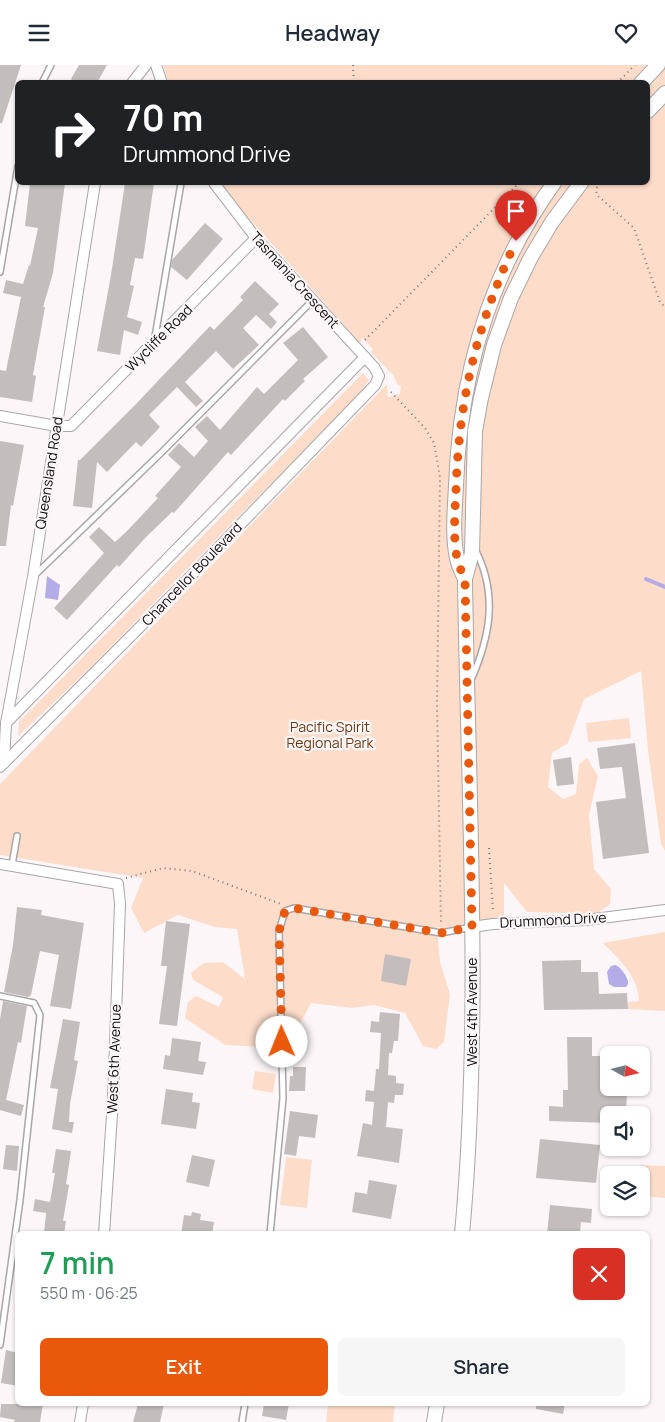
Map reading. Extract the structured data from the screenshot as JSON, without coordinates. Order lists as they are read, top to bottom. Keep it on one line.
{"streets":{"main road":["West 4th Avenue"],"street":["Tasmania Crescent","Wycliffe Road","Queensland Road","Chancellor Boulevard","Drummond Drive","West 6th Avenue"]},"crossings":[["Tasmania Crescent","Wycliffe Road"],["Tasmania Crescent","Chancellor Boulevard"],["Wycliffe Road","Queensland Road"],["Queensland Road","Chancellor Boulevard"],["Drummond Drive","West 4th Avenue"]],"parks":["Pacific Spirit Regional Park"],"north":"right","page":{"header":"Headway","turn":["70 m","Drummond Drive"],"heading":["7 min","550 m · 06:25"],"buttons":["Exit","Share"]}}
